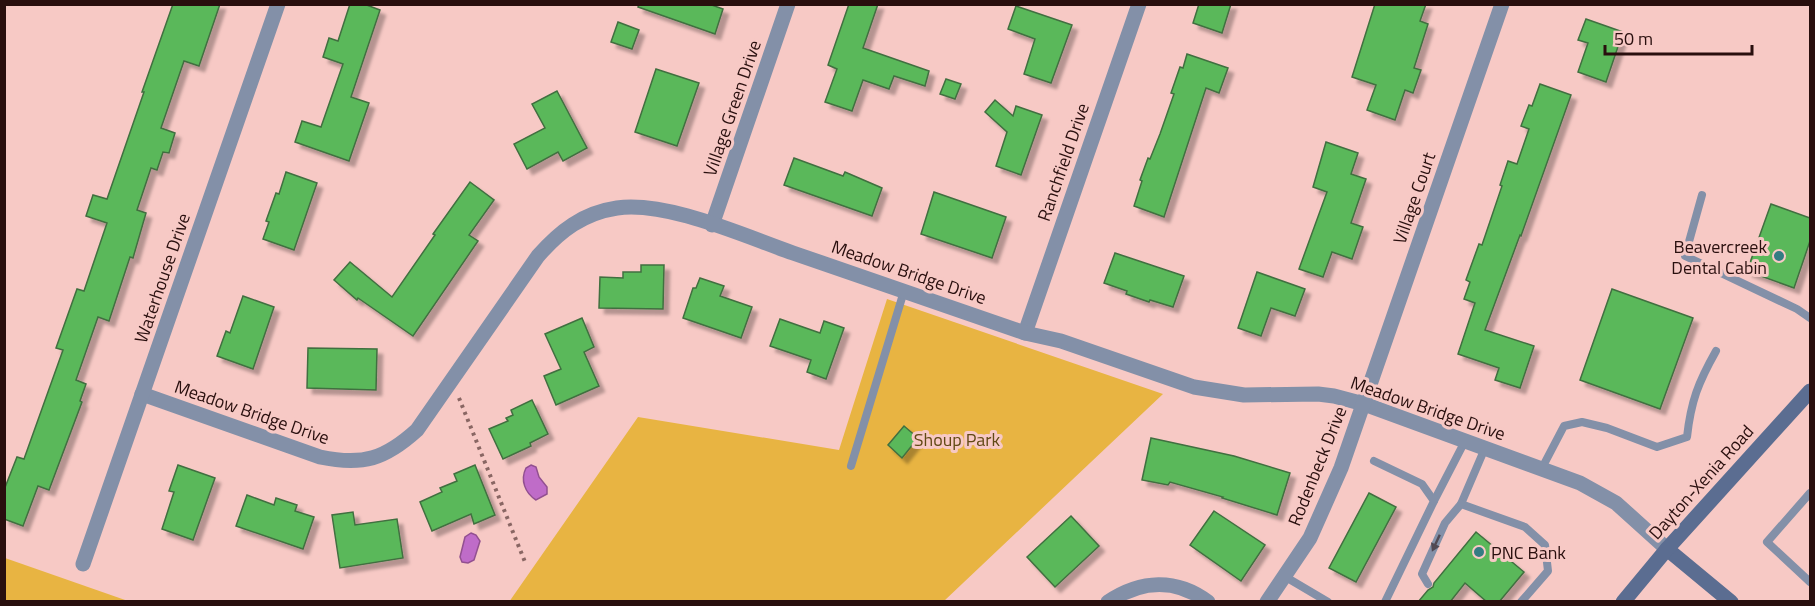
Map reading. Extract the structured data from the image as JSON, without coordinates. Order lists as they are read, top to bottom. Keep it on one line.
{"streets":{"main road":["Meadow Bridge Drive","Dayton-Xenia Road"],"street":["Village Green Drive","Ranchfield Drive","Village Court","Waterhouse Drive","Rodenbeck Drive"]},"crossings":[["Village Green Drive","Meadow Bridge Drive"],["Ranchfield Drive","Meadow Bridge Drive"],["Village Court","Meadow Bridge Drive"],["Village Court","Rodenbeck Drive"],["Meadow Bridge Drive","Waterhouse Drive"],["Meadow Bridge Drive","Rodenbeck Drive"],["Meadow Bridge Drive","Dayton-Xenia Road"]],"parks":["Shoup Park"],"places":["Beavercreek Dental Cabin","PNC Bank"],"scale_bar":"50 m"}
